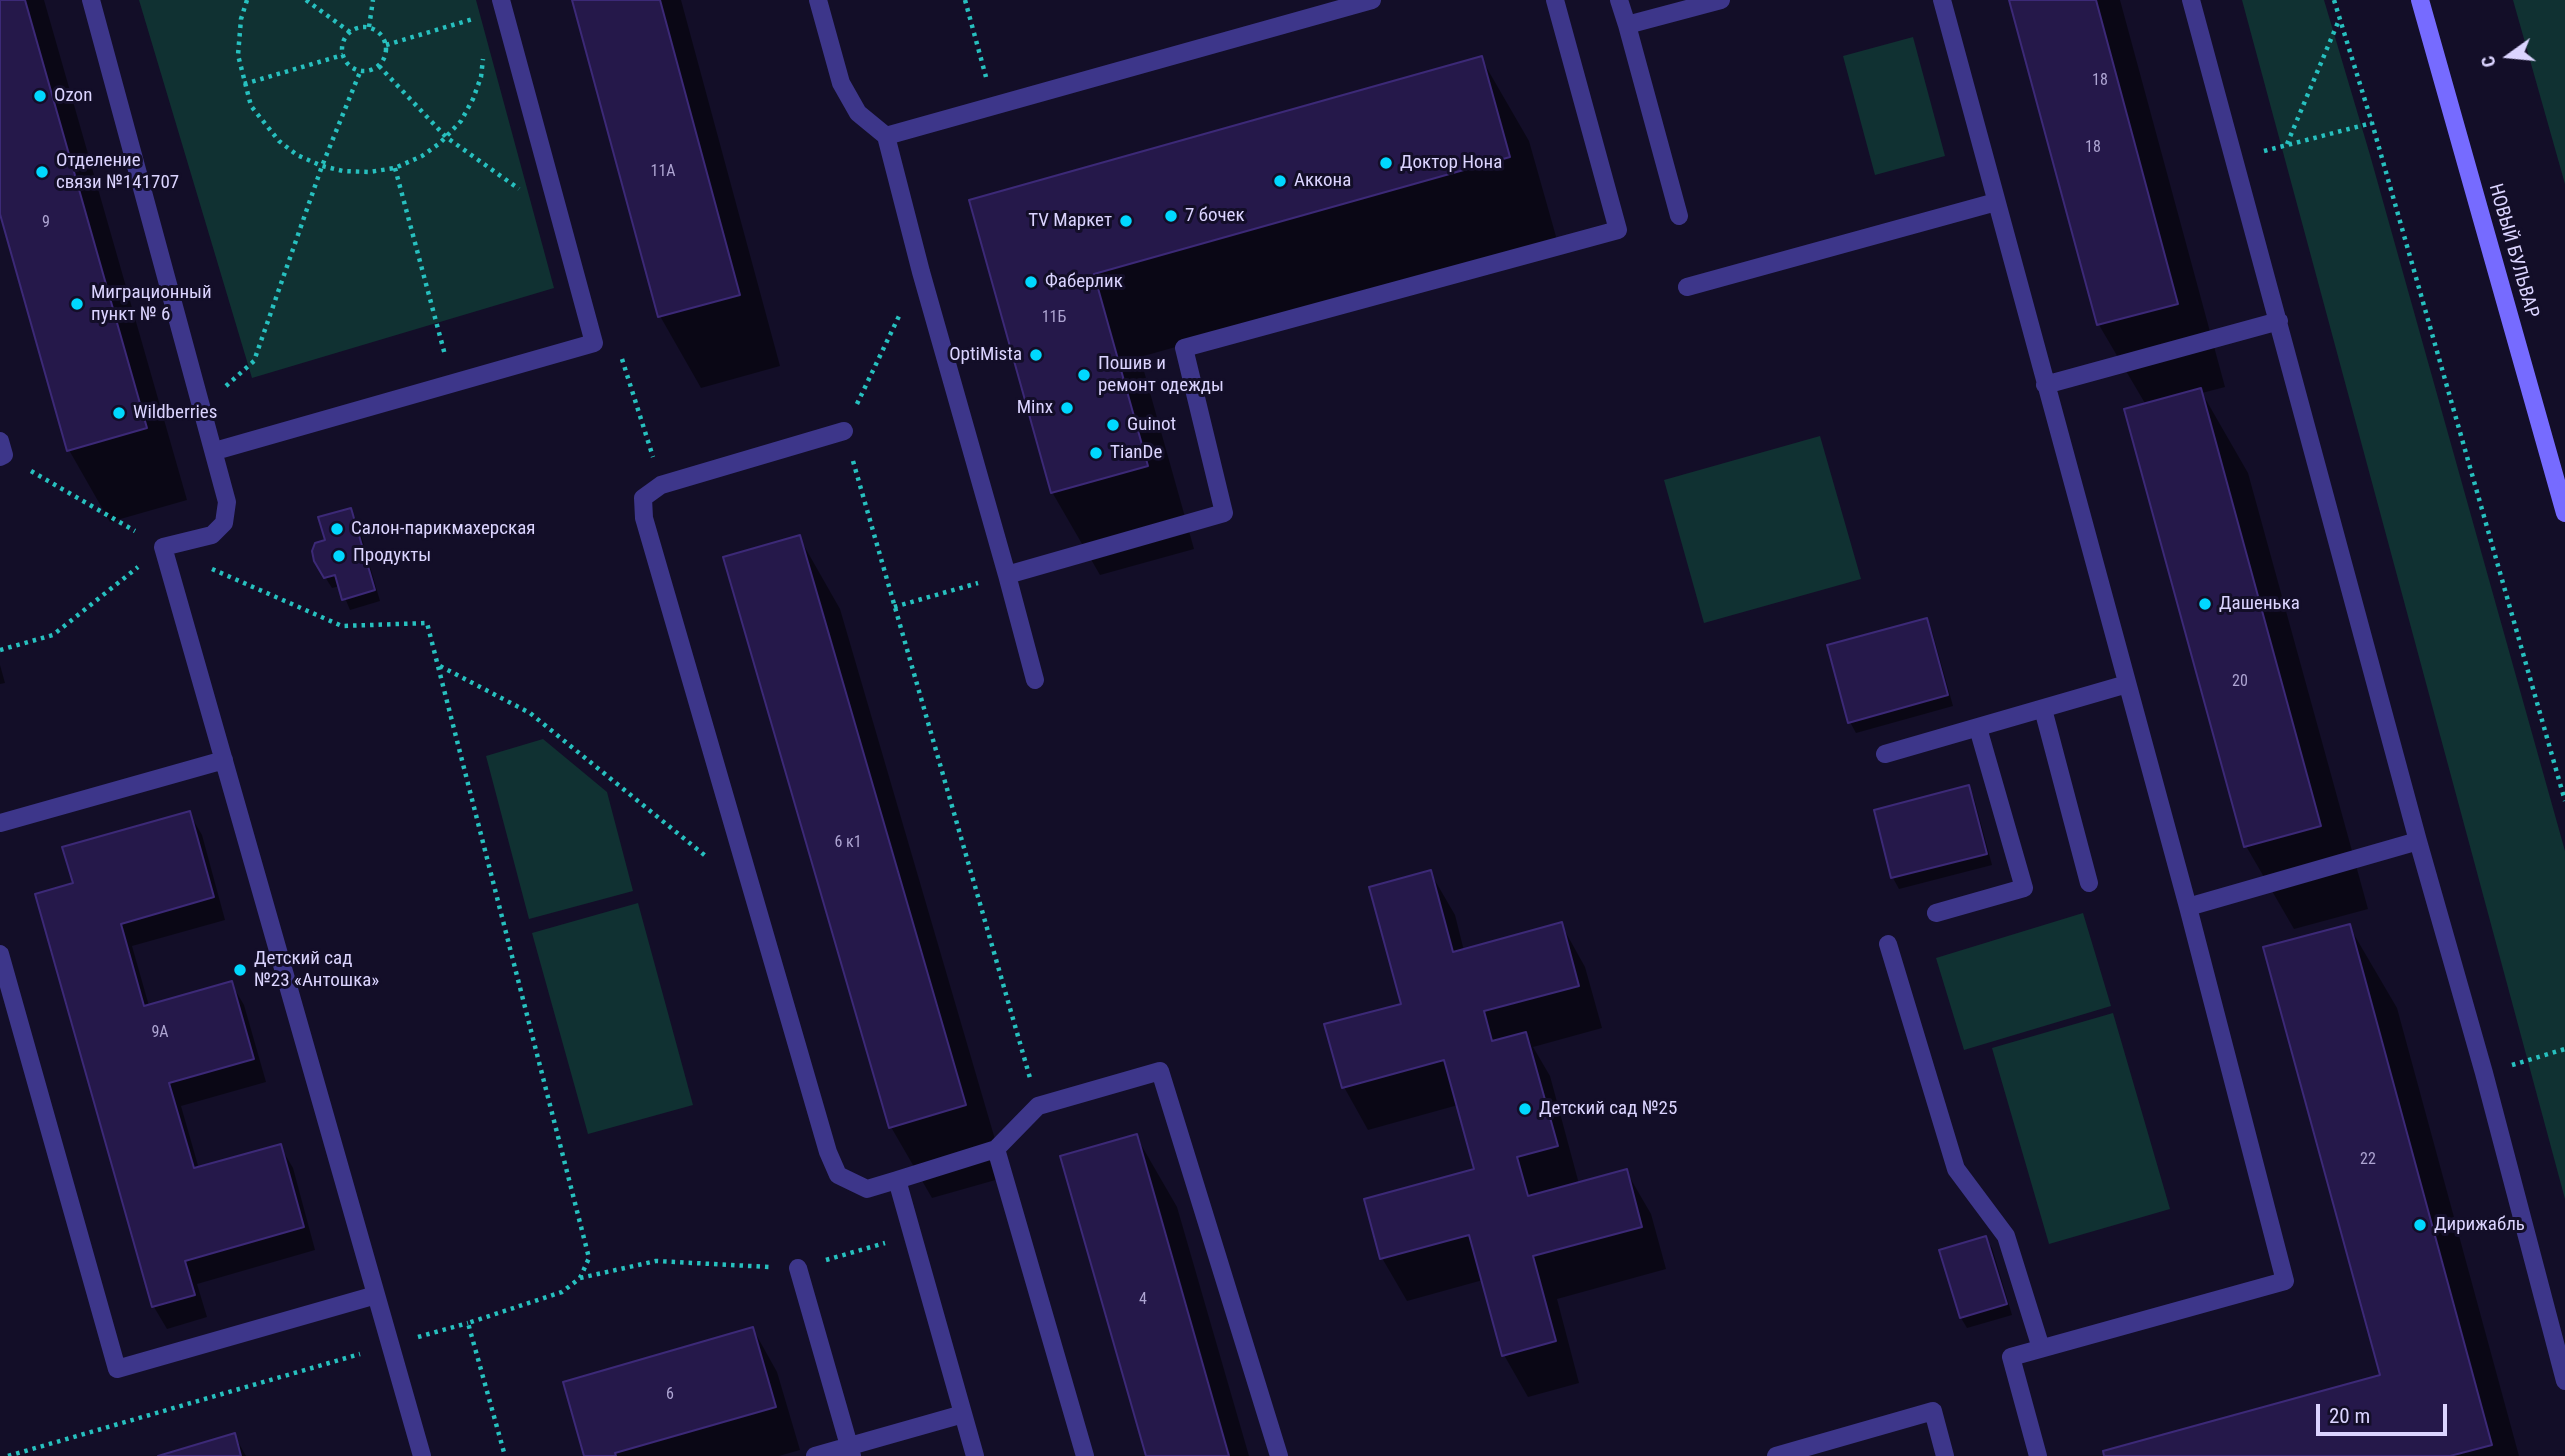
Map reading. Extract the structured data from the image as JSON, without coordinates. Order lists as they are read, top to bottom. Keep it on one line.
{"streets":{"main road":["НОВЫЙ БУЛЬВАР"]},"places":["Ozon","Доктор Нона","Отделение связи №141707","Аккона","7 бочек","TV Маркет","Фаберлик","Миграционный пункт № 6","OptiMista","Пошив и ремонт одежды","Minx","Wildberries","Guinot","TianDe","Салон-парикмахерская","Продукты","Дашенька","Детский сад №23 «Антошка»","Детский сад №25","Дирижабль"],"house_numbers":["18","18","11А","9","11Б","20","6 к1","9А","22","4","6"],"scale_bar":"20 m","north":"left"}
